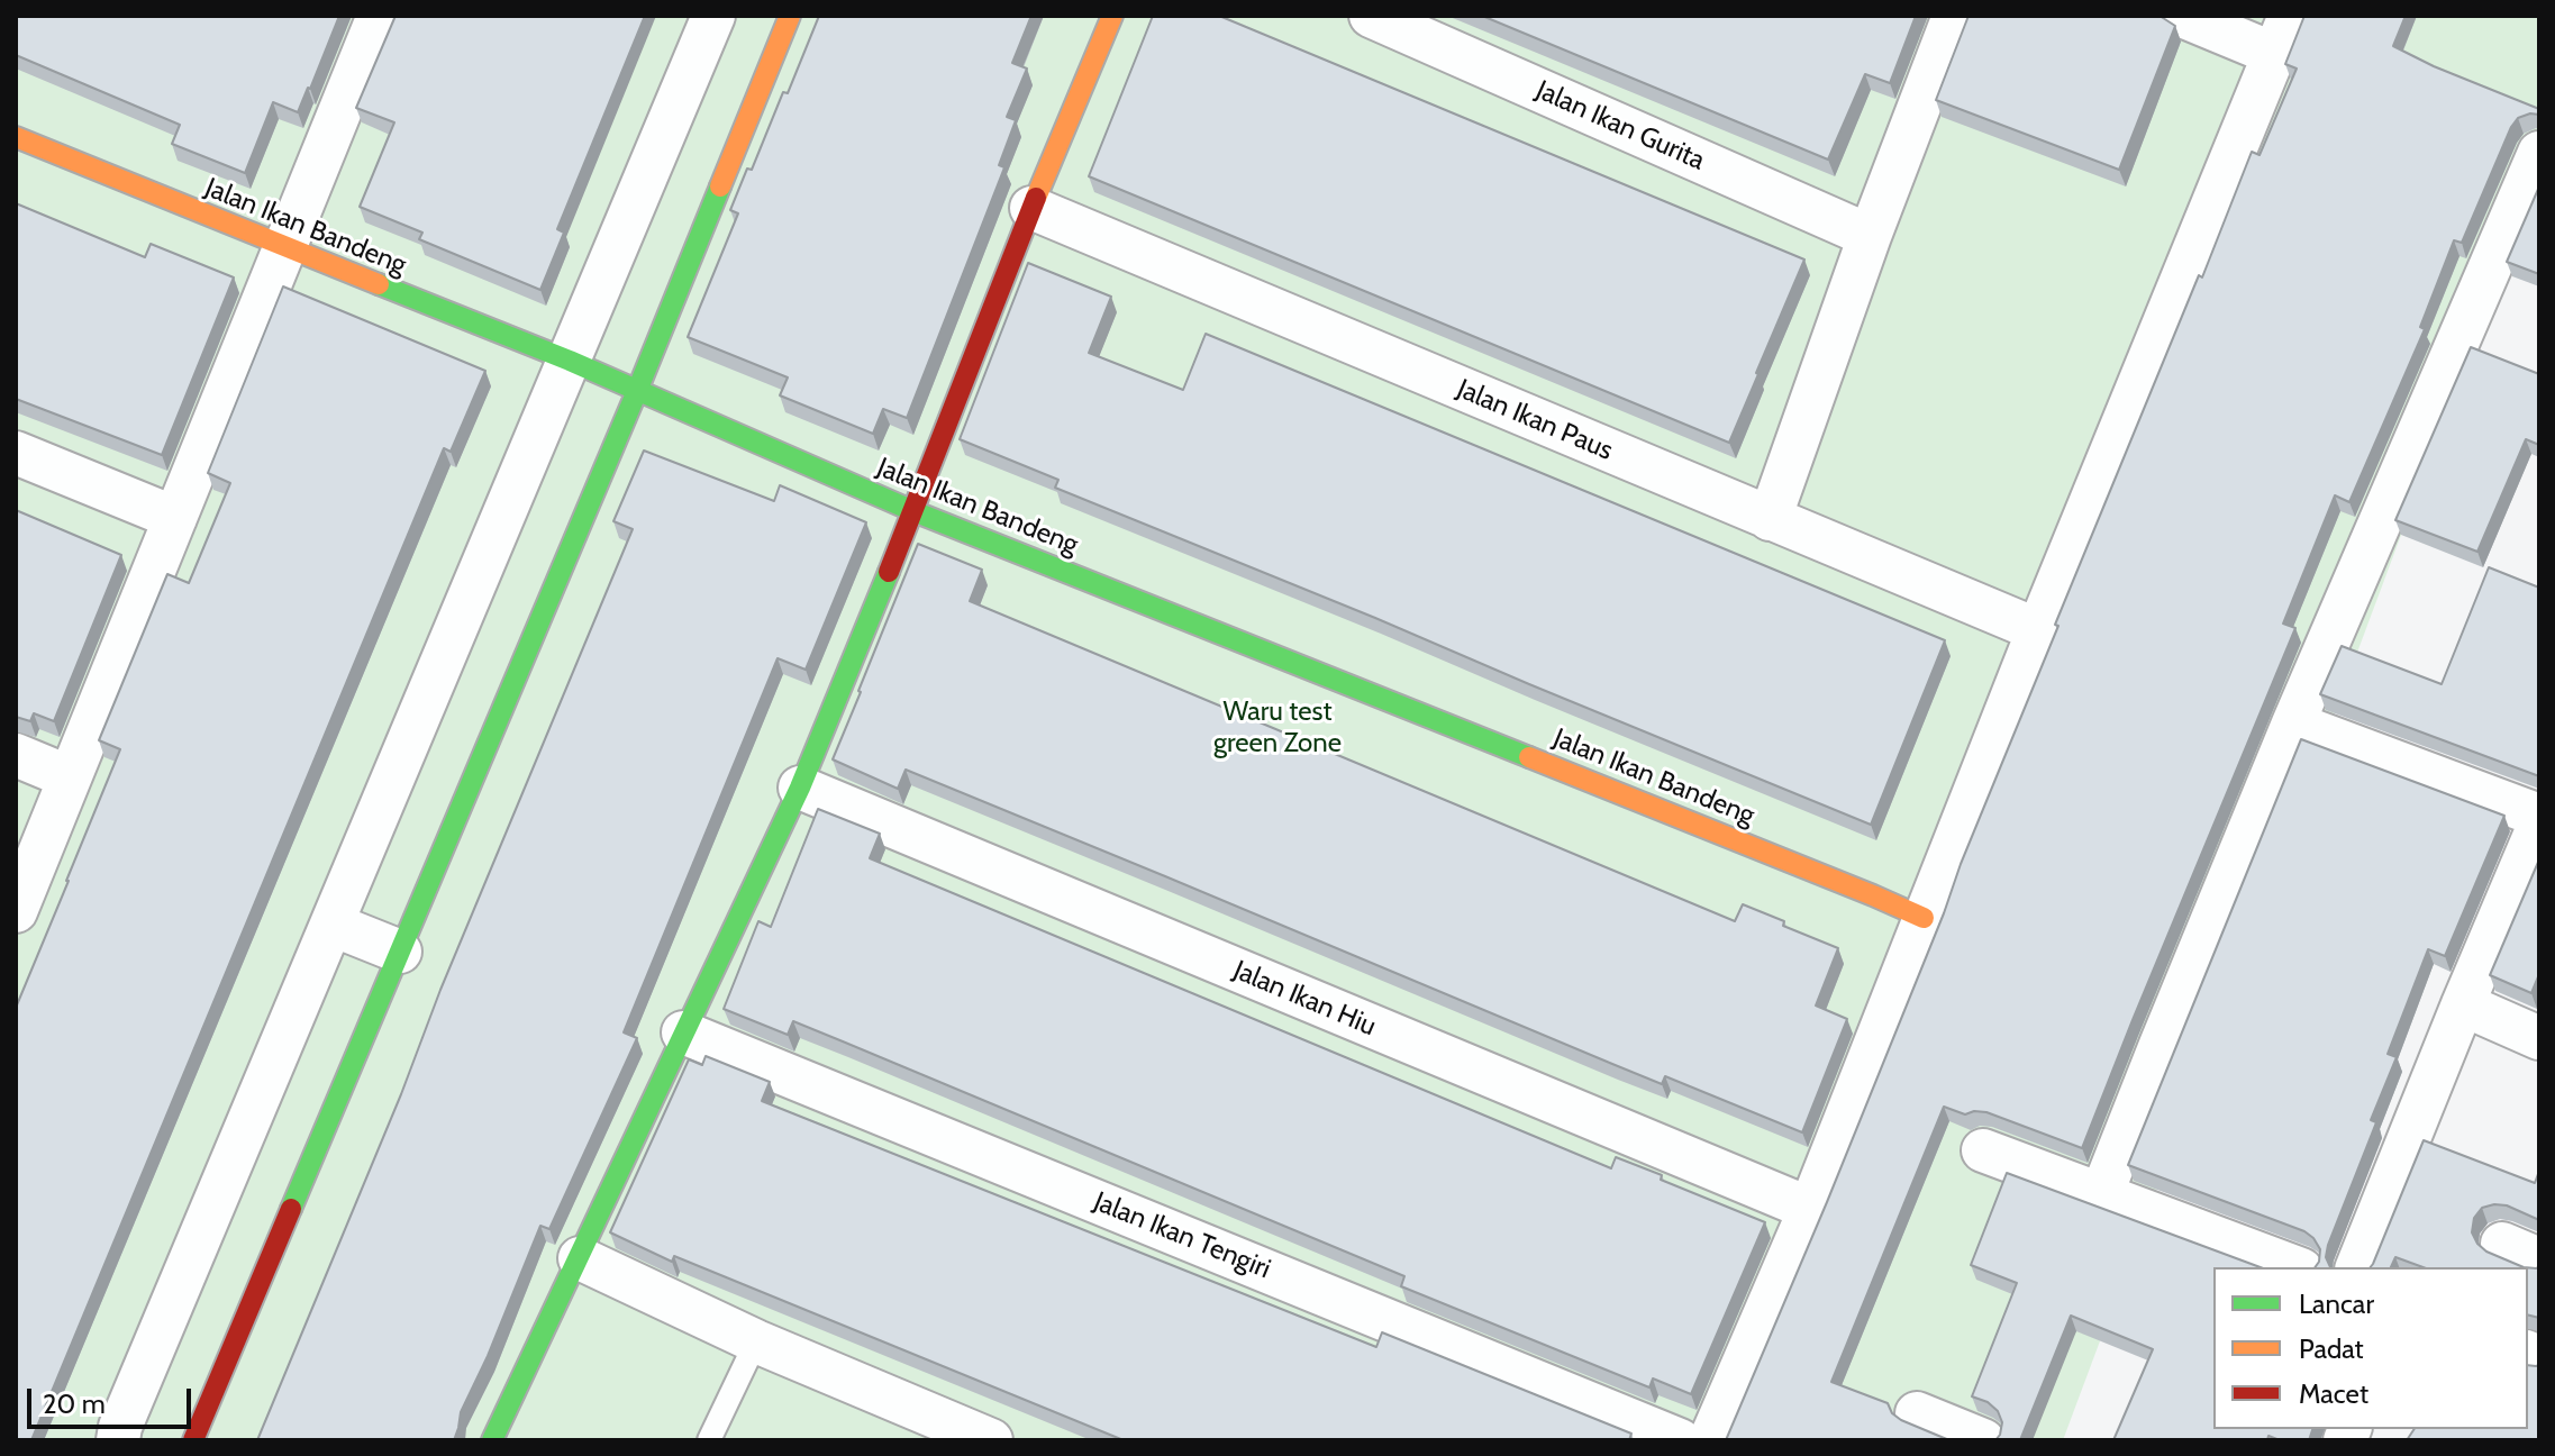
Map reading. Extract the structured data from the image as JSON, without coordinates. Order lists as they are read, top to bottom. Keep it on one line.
{"streets":{"street":["Jalan Ikan Gurita","Jalan Ikan Bandeng","Jalan Ikan Paus","Jalan Ikan Hiu","Jalan Ikan Tengiri"]},"parks":["Waru test green Zone"],"legend":["Lancar","Padat","Macet"],"scale_bar":"20 m"}
